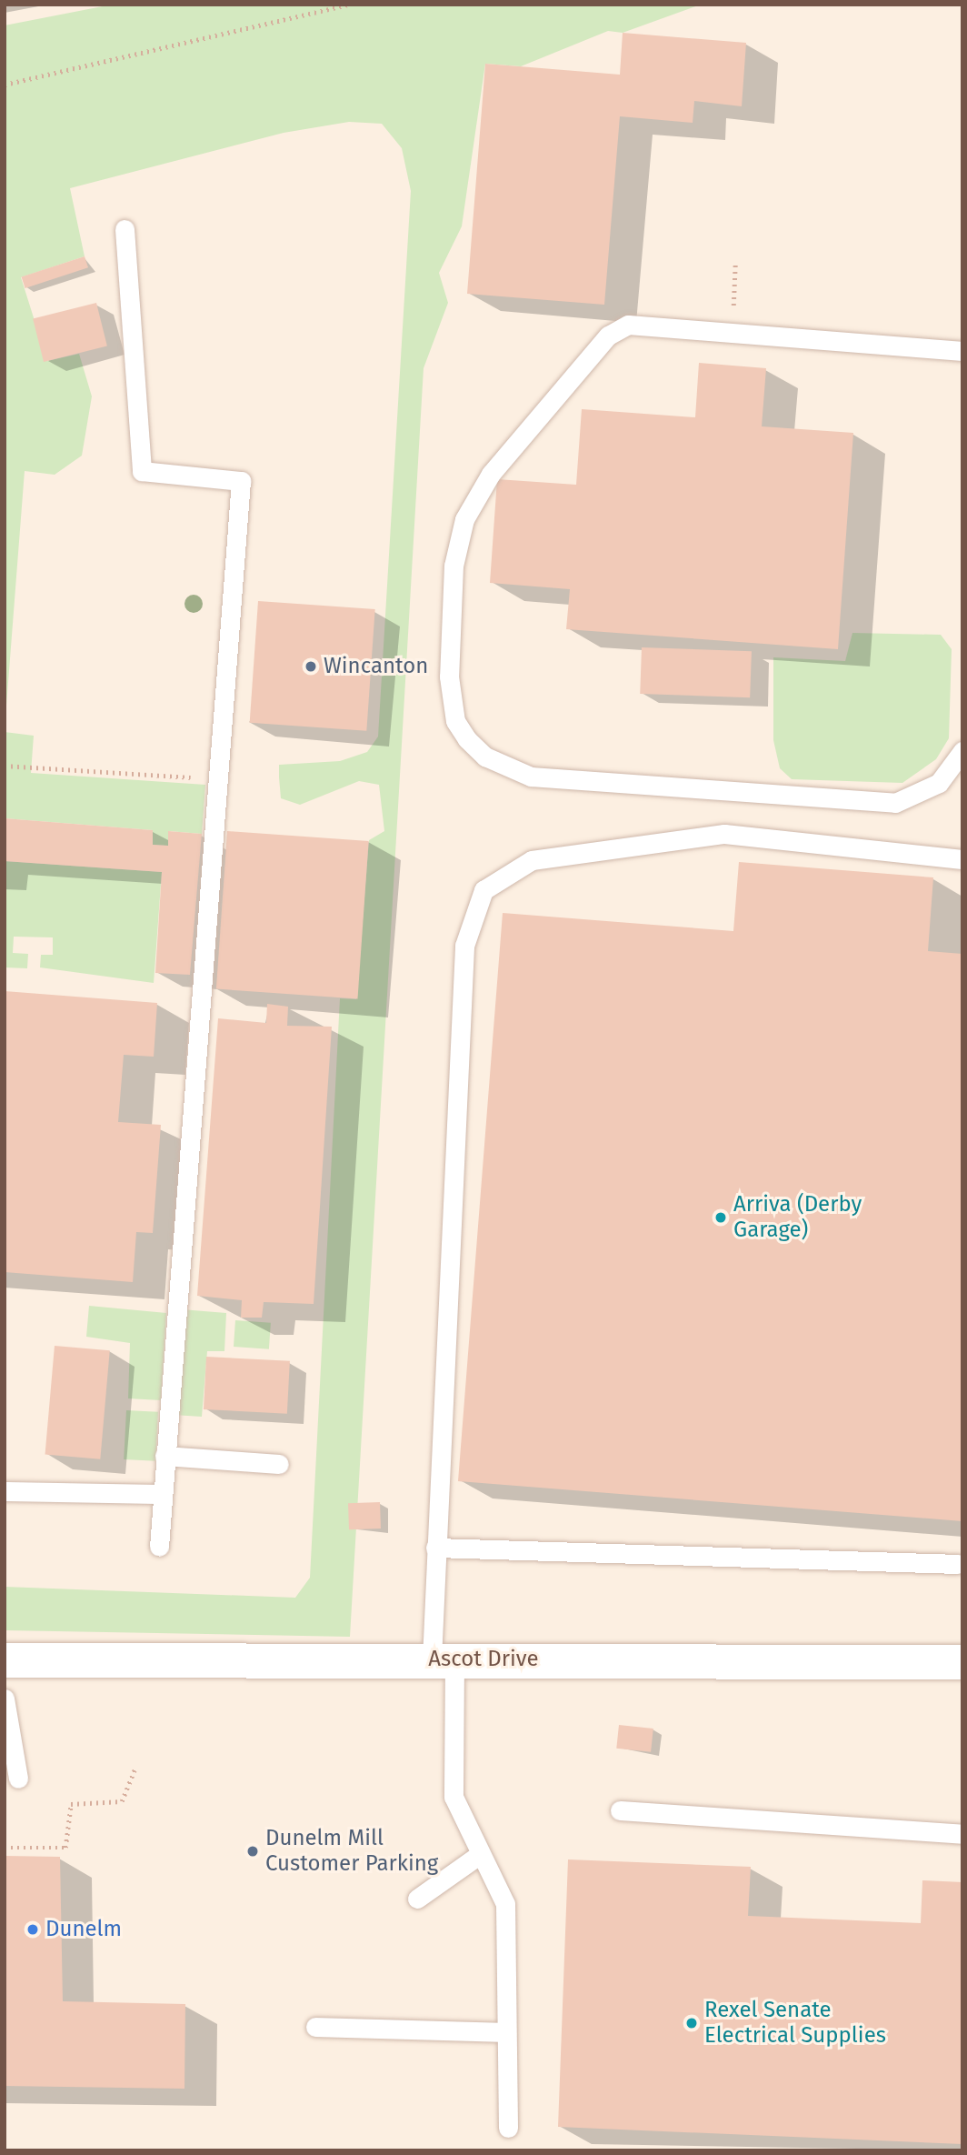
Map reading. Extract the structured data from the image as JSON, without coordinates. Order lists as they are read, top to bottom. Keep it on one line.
{"streets":{"street":["Ascot Drive"]},"places":["Wincanton","Arriva (Derby Garage)","Dunelm Mill Customer Parking","Dunelm","Rexel Senate Electrical Supplies"]}
